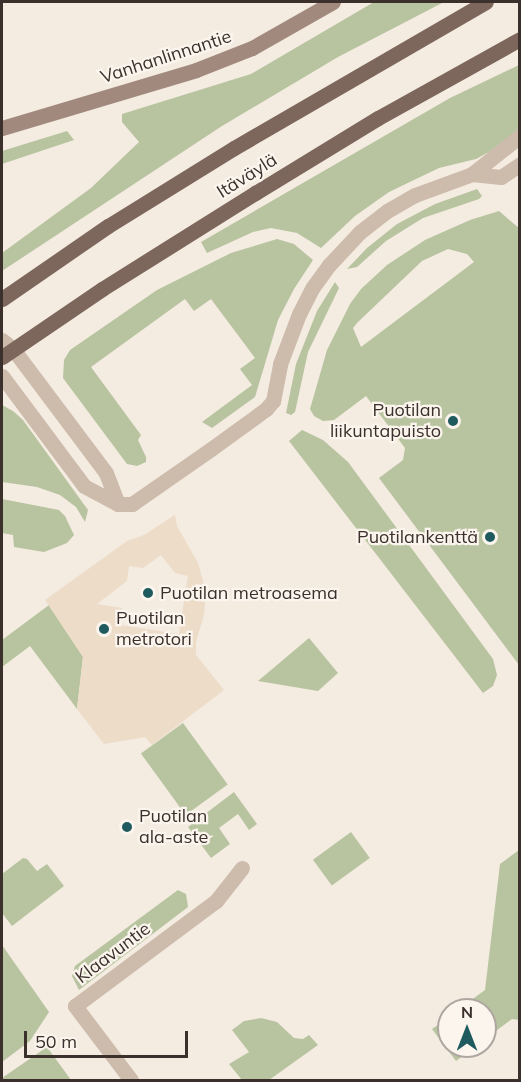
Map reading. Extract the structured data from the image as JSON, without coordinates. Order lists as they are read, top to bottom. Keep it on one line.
{"streets":{"main road":["Vanhanlinnantie","Itäväylä"],"street":["Klaavuntie"]},"places":["Puotilan liikuntapuisto","Puotilankenttä","Puotilan metroasema","Puotilan metrotori","Puotilan ala-aste"],"scale_bar":"50 m","north":"top"}
